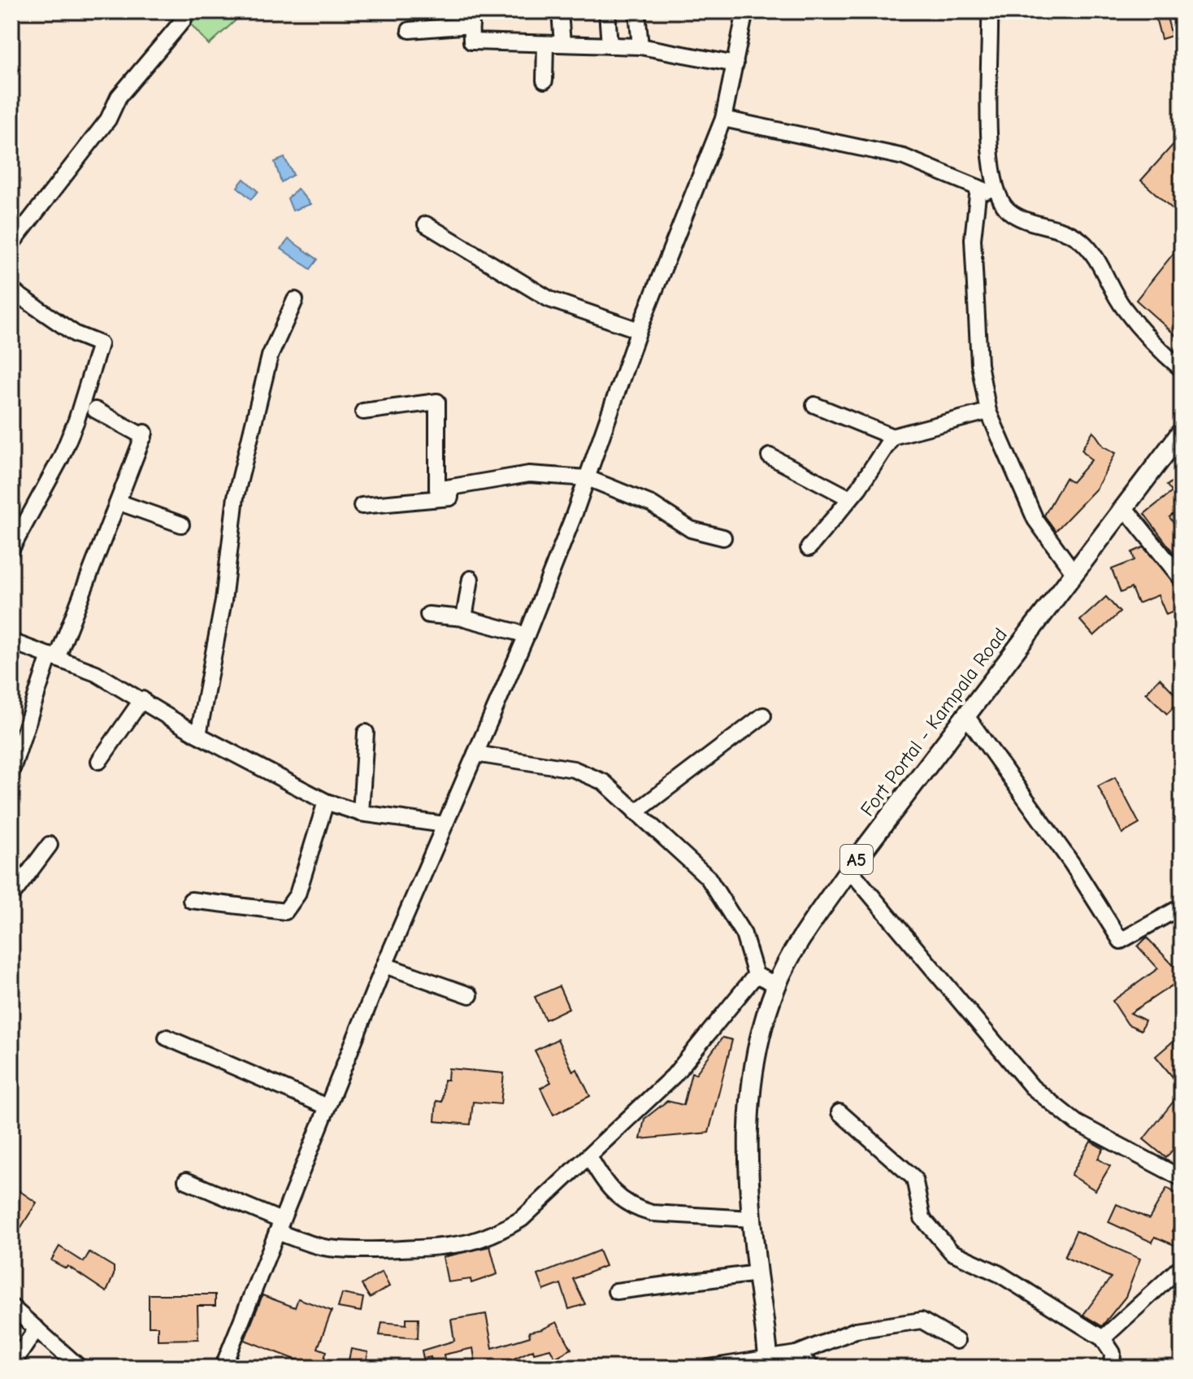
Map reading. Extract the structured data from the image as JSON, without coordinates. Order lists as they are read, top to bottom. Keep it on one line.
{"streets":{"main road":["Fort Portal - Kampala Road","A5"]}}
